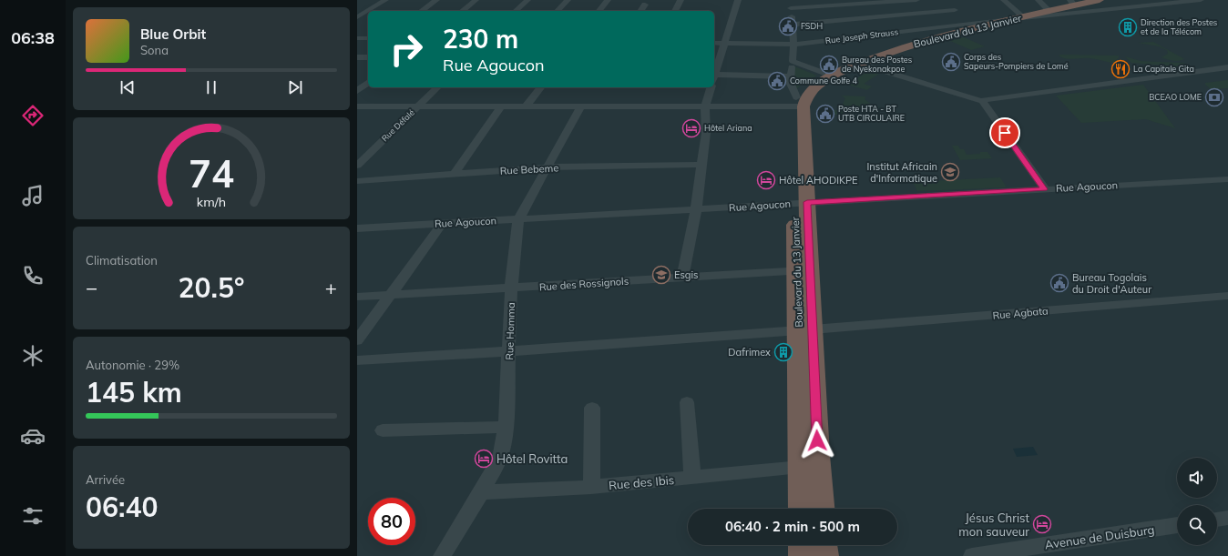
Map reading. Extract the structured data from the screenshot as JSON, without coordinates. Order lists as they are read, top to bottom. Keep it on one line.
{"streets":{"highway":["Boulevard du 13 Janvier"],"street":["Rue Joseph Strauss","Rue Défalé","Rue Bebeme","Rue Agoucon","Rue des Rossignols","Rue Agbata","Rue Homma","Rue des Ibis","Avenue de Duisburg"]},"crossings":[["Boulevard du 13 Janvier","Rue Joseph Strauss"],["Boulevard du 13 Janvier","Rue Agoucon"],["Boulevard du 13 Janvier","Rue des Rossignols"],["Boulevard du 13 Janvier","Rue Agbata"],["Boulevard du 13 Janvier","Rue des Ibis"],["Rue Bebeme","Rue Homma"],["Rue Agoucon","Rue Homma"],["Rue des Rossignols","Rue Homma"],["Rue Agbata","Rue Homma"],["Rue Homma","Rue des Ibis"]],"places":{"public building":["FSDH","Corps des Sapeurs-Pompiers de Lomé","Bureau des Postes de Nyekonakpoe","Commune Golfe 4","Poste HTA - BT UTB CIRCULAIRE","Bureau Togolais du Droit d'Auteur"],"building":["Direction des Postes et de la Télécom","Dafrimex"],"restaurant":["La Capitale Gita"],"bank":["BCEAO LOME"],"hotel":["Hôtel Ariana","Hôtel AHODIKPE","Hôtel Rovitta","Jésus Christ mon sauveur"],"school or university":["Institut Africain d'Informatique","Esgis"]},"page":{"tabs":"06:38","turn":["230 m","Rue Agoucon"],"song":["Blue Orbit","Sona"],"tile":["Climatisation",["Autonomie · 29%","145 km"],["Arrivée","06:40"]],"heat":["−","20.5°","+"],"limit":"80","trip":"06:40 · 2 min · 500 m","gauge":["74","km/h"]}}
